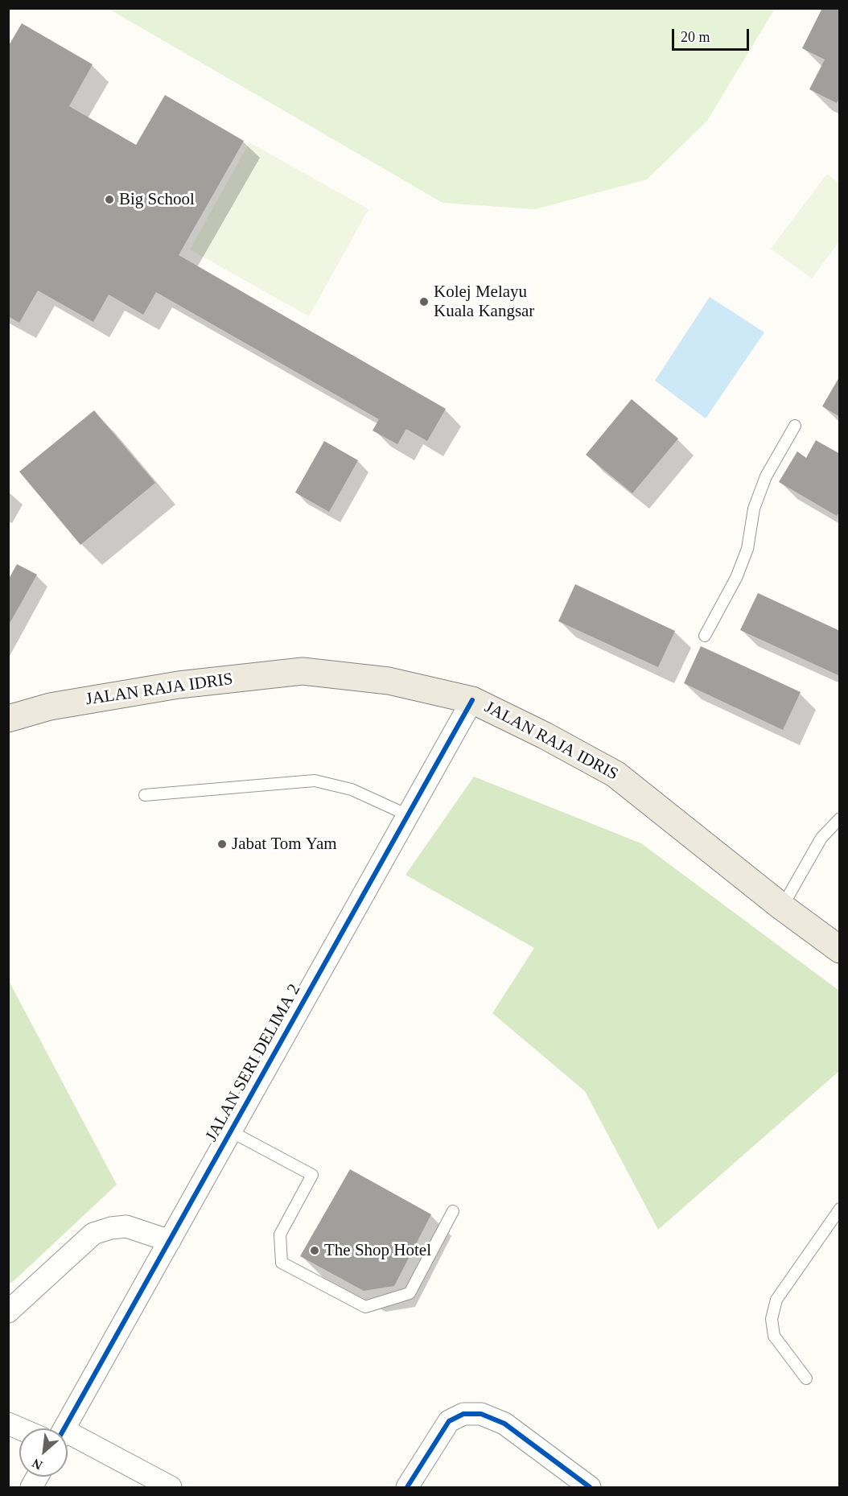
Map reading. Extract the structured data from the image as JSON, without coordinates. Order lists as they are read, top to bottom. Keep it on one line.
{"streets":{"main road":["JALAN RAJA IDRIS"],"street":["JALAN SERI DELIMA 2"]},"crossings":[["JALAN RAJA IDRIS","JALAN SERI DELIMA 2"]],"places":["Big School","Kolej Melayu Kuala Kangsar","Jabat Tom Yam","The Shop Hotel"],"scale_bar":"20 m","north":"bottom left"}
